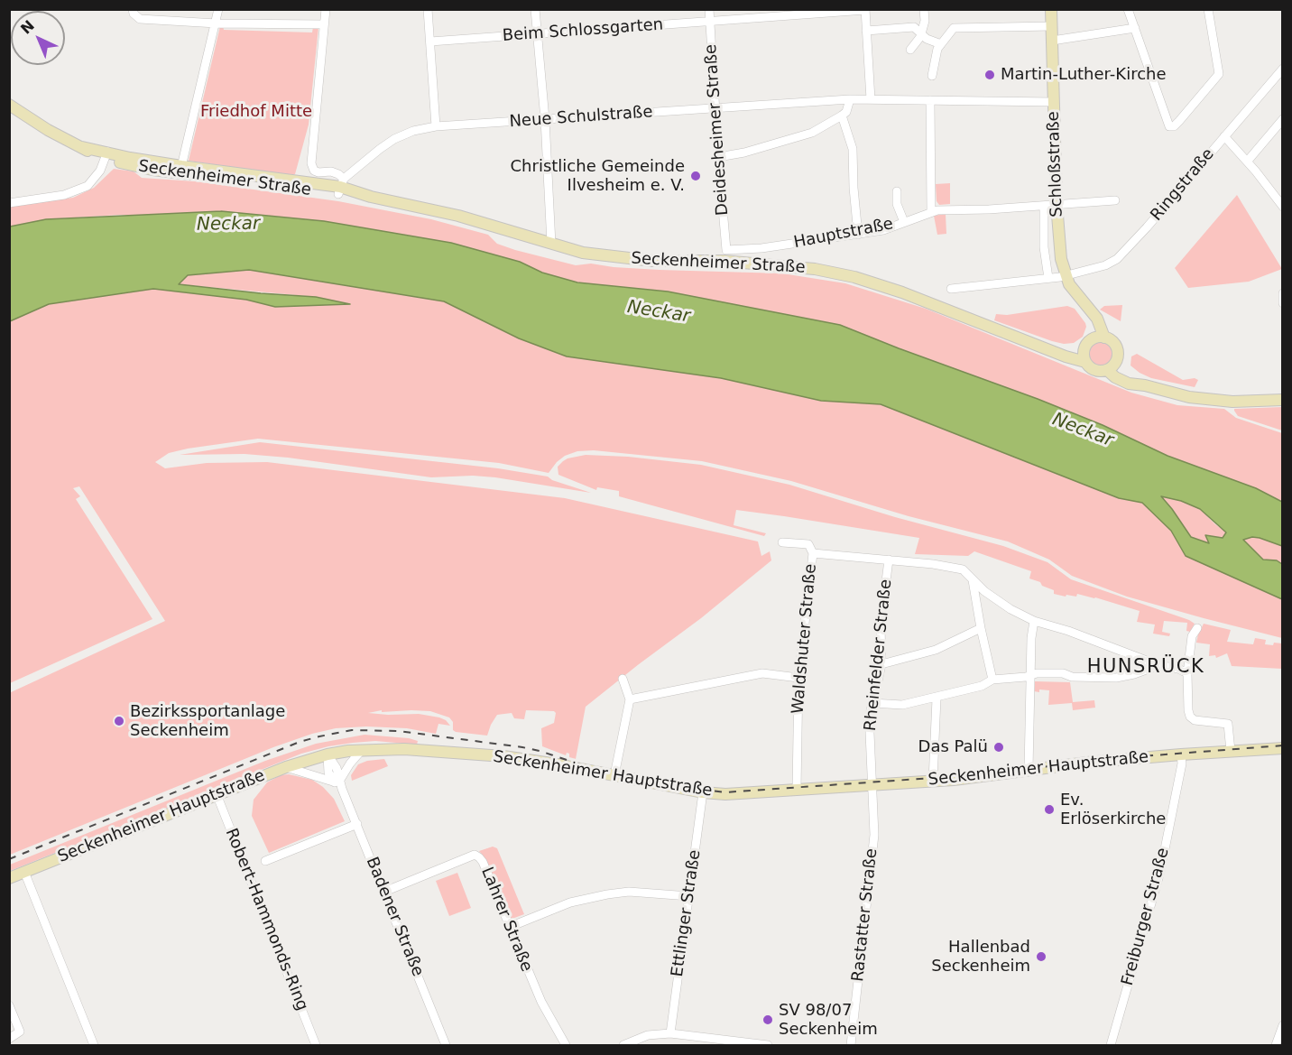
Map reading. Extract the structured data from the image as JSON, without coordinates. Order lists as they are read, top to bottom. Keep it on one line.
{"streets":{"main road":["Schloßstraße","Seckenheimer Straße","Seckenheimer Hauptstraße"],"street":["Beim Schlossgarten","Neue Schulstraße","Deidesheimer Straße","Ringstraße","Hauptstraße","Waldshuter Straße","Rheinfelder Straße","Ettlinger Straße","Rastatter Straße","Badener Straße","Freiburger Straße","Robert-Hammonds-Ring","Lahrer Straße"]},"crossings":[["Beim Schlossgarten","Deidesheimer Straße"],["Neue Schulstraße","Deidesheimer Straße"],["Neue Schulstraße","Schloßstraße"],["Neue Schulstraße","Seckenheimer Straße"],["Deidesheimer Straße","Hauptstraße"],["Schloßstraße","Seckenheimer Straße"],["Schloßstraße","Ringstraße"],["Schloßstraße","Hauptstraße"],["Waldshuter Straße","Seckenheimer Hauptstraße"],["Rheinfelder Straße","Seckenheimer Hauptstraße"],["Rheinfelder Straße","Rastatter Straße"],["Seckenheimer Hauptstraße","Ettlinger Straße"],["Seckenheimer Hauptstraße","Rastatter Straße"],["Seckenheimer Hauptstraße","Badener Straße"],["Seckenheimer Hauptstraße","Freiburger Straße"],["Seckenheimer Hauptstraße","Robert-Hammonds-Ring"],["Badener Straße","Lahrer Straße"]],"districts":["HUNSRÜCK"],"water":["Neckar"],"parks":["Friedhof Mitte"],"places":["Martin-Luther-Kirche","Christliche Gemeinde Ilvesheim e. V.","Bezirkssportanlage Seckenheim","Das Palü","Ev. Erlöserkirche","Hallenbad Seckenheim","SV 98/07 Seckenheim"],"north":"top left"}
